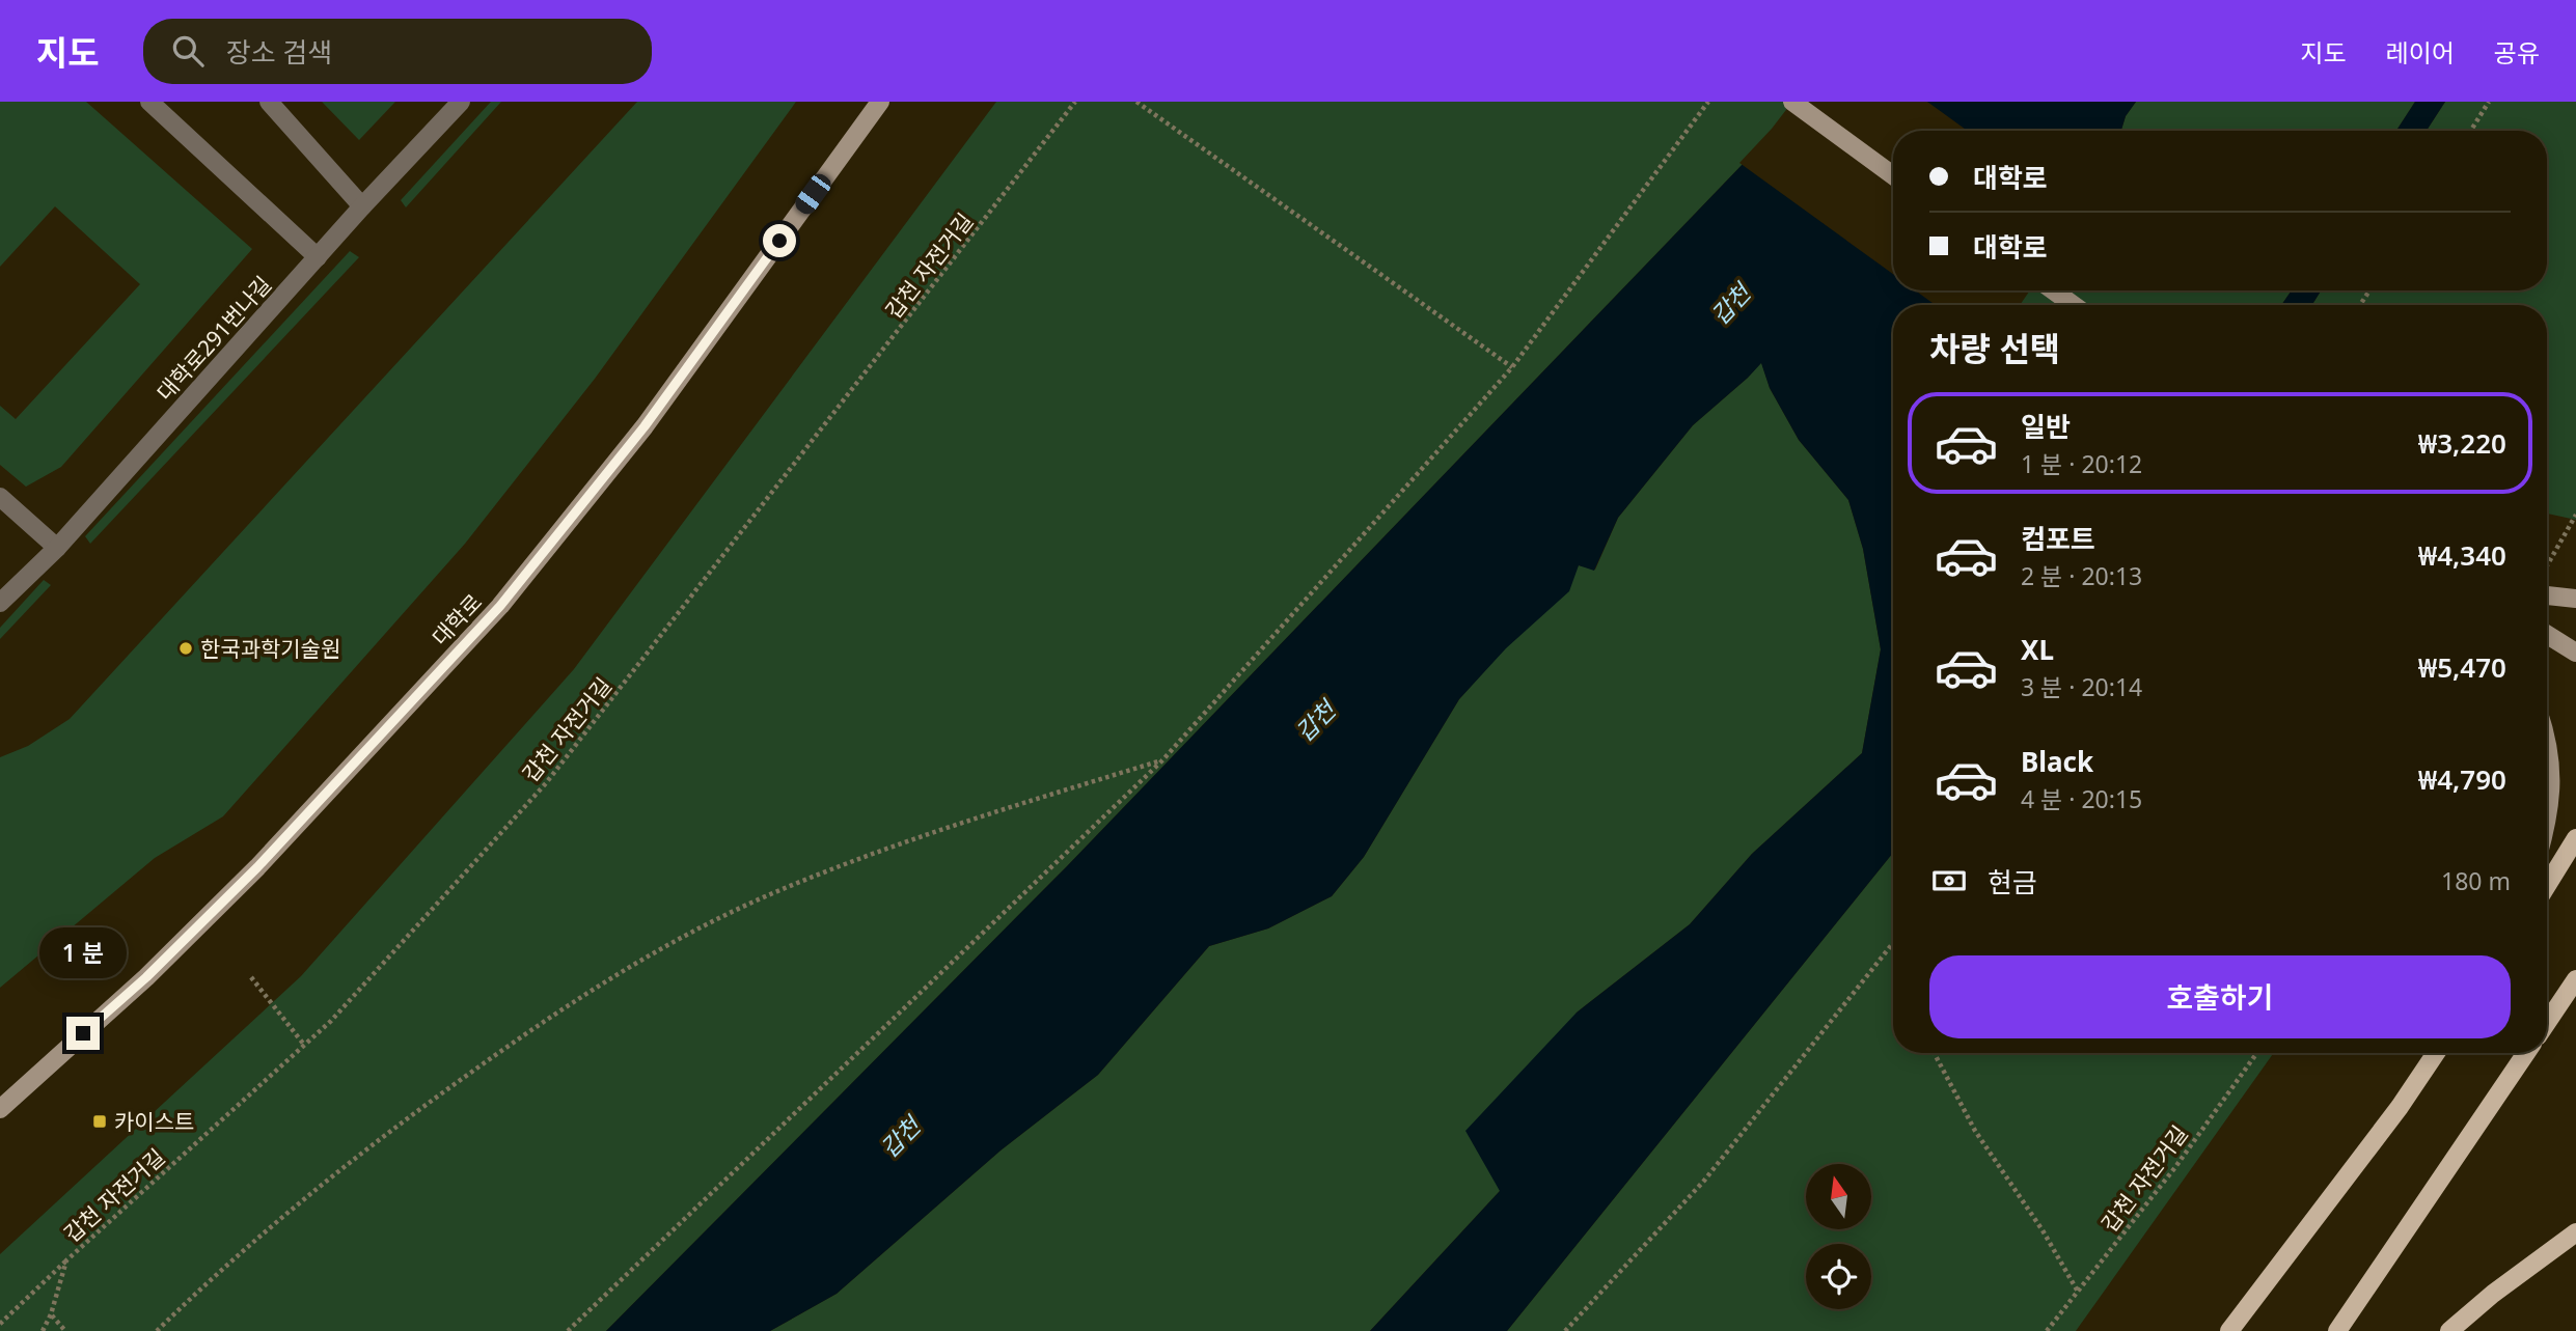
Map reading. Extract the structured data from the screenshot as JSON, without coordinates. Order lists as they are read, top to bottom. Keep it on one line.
{"streets":{"main road":["대학로"],"street":["대학로291번나길"],"path":["갑천 자전거길"]},"water":["갑천"],"places":{"other":["한국과학기술원"],"transit":["카이스트"]},"north":"top","page":{"header":"지도","search":"장소 검색","nav":["지도","레이어","공유"],"banner":["대학로","대학로"],"heading":"차량 선택","list":[{"name":"일반","note":"1 분 · 20:12","value":"₩3,220"},{"name":"컴포트","note":"2 분 · 20:13","value":"₩4,340"},{"name":"XL","note":"3 분 · 20:14","value":"₩5,470"},{"name":"Black","note":"4 분 · 20:15","value":"₩4,790"}],"pay":["현금","180 m"],"bubble":"1 분","buttons":"호출하기"}}
